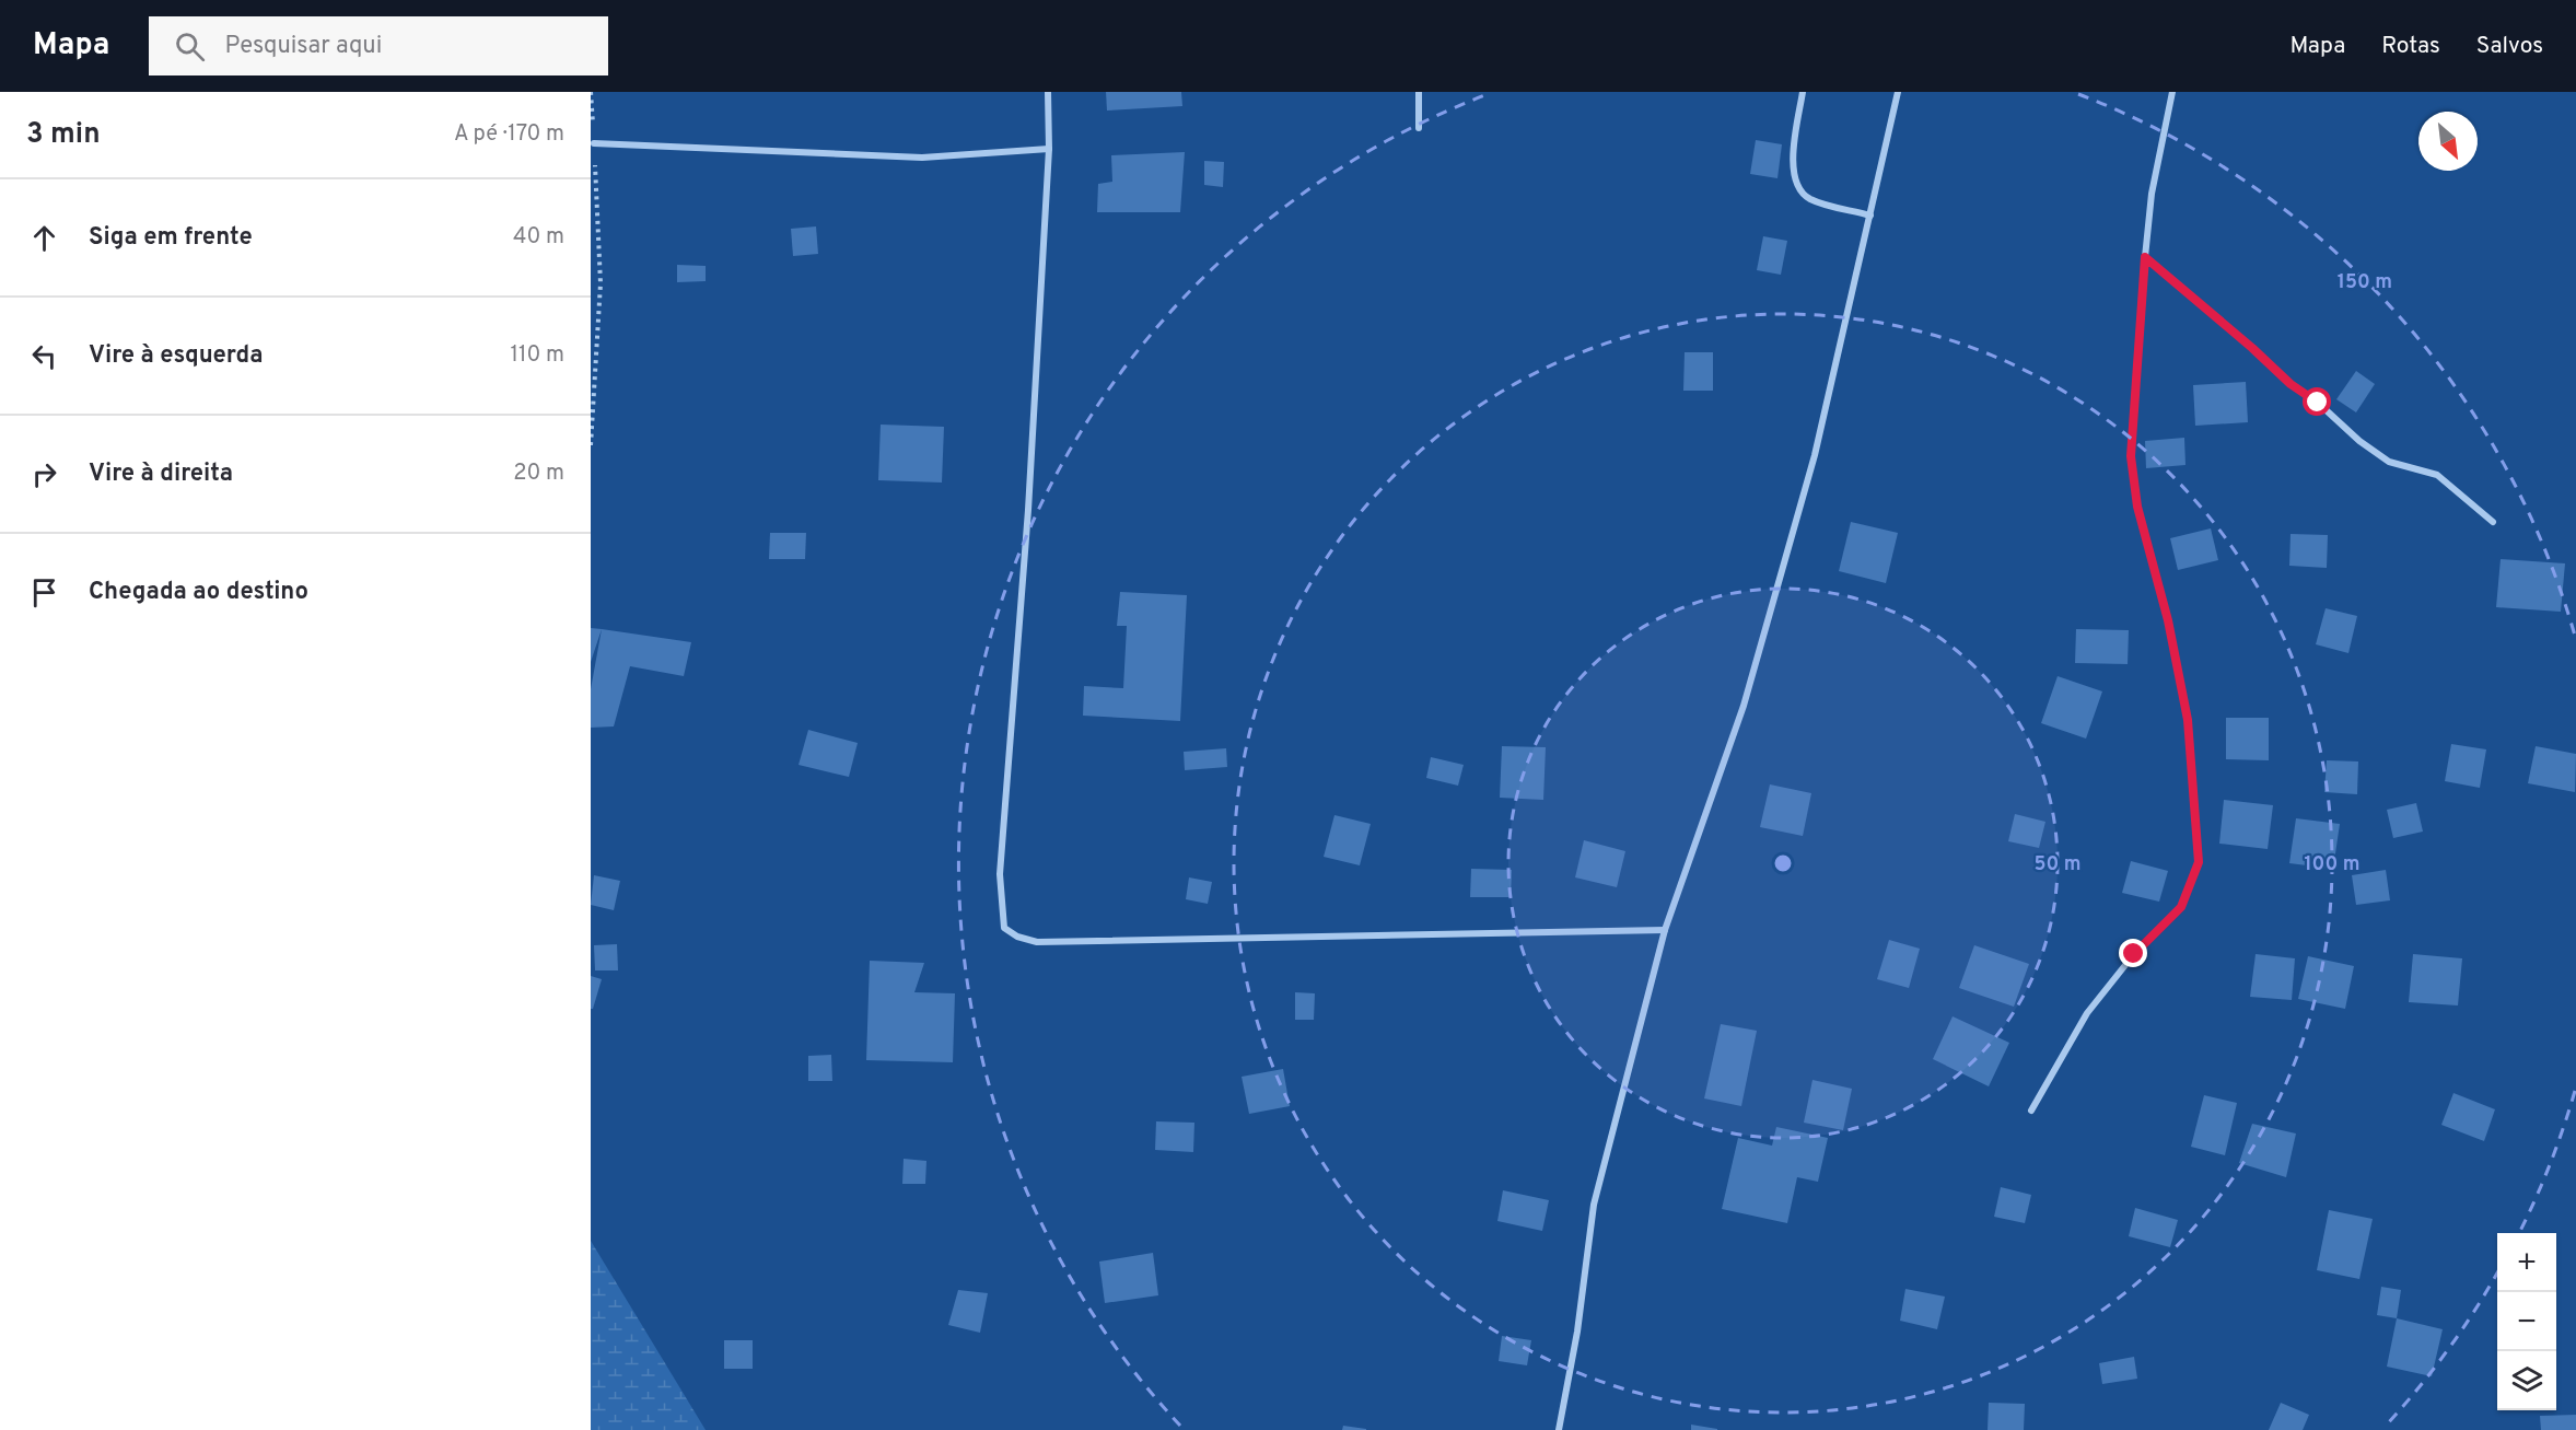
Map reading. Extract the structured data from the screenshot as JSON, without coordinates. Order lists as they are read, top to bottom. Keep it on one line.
{"north":"bottom right","page":{"header":"Mapa","search":"Pesquisar aqui","nav":["Mapa","Rotas","Salvos"],"heading":["3 min","A pé · 170 m"],"list":[["Siga em frente","40 m"],["Vire à esquerda","110 m"],["Vire à direita","20 m"],"Chegada ao destino"],"map_buttons":["+","−"]},"rings":["150 m","50 m","100 m"]}
